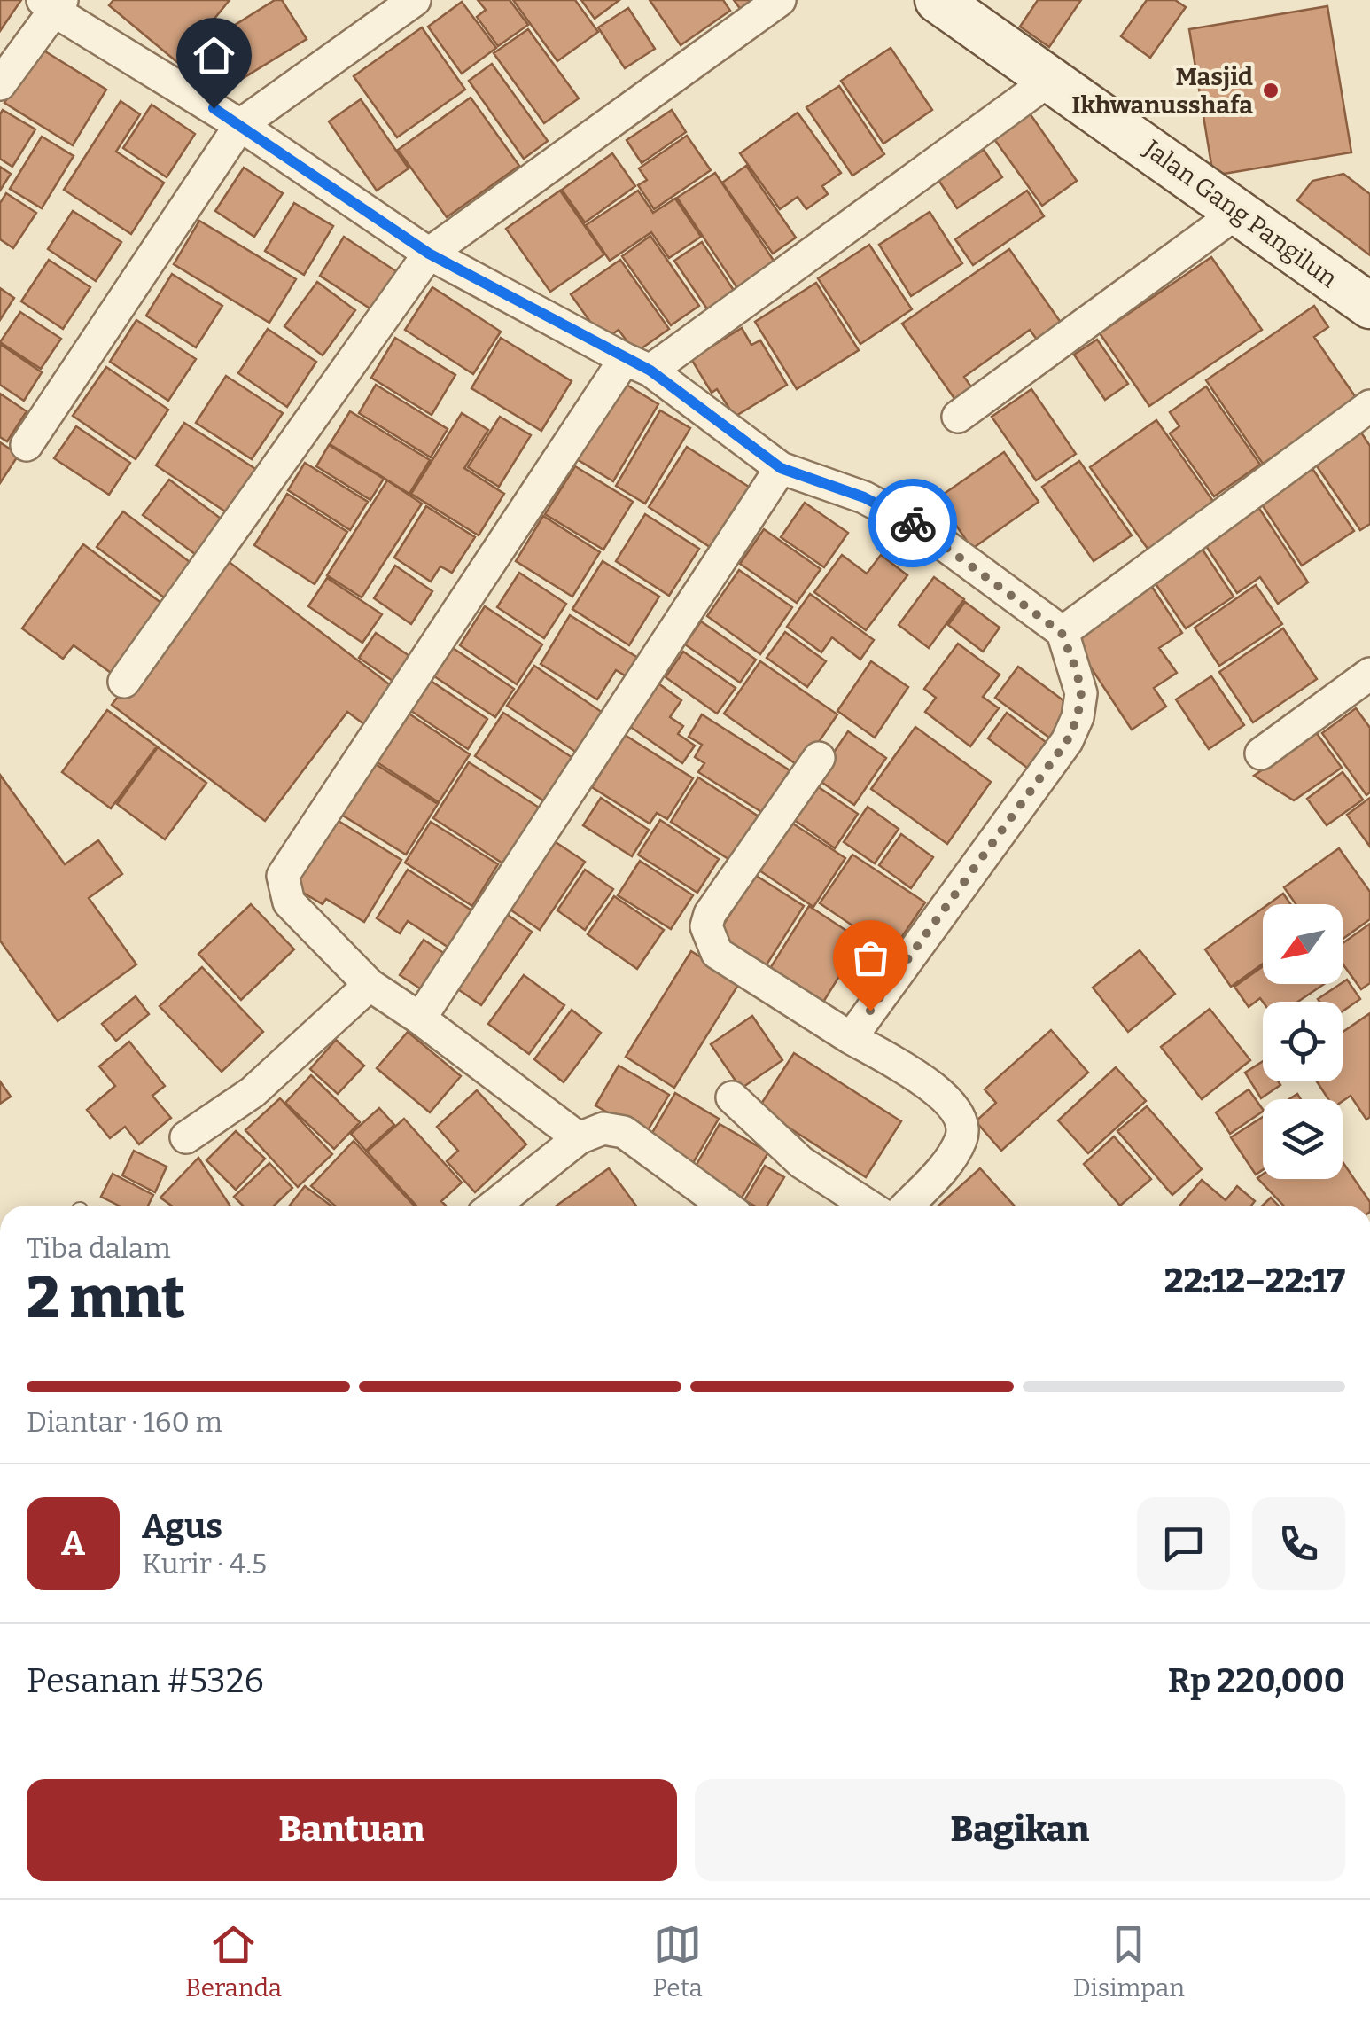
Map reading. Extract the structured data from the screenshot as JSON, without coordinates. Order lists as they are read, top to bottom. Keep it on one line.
{"streets":{"street":["Jalan Gang Pangilun"]},"places":["Masjid Ikhwanusshafa"],"north":"bottom left","page":{"heading":["2 mnt","Tiba dalam","22:12–22:17"],"panel":["Agus","Kurir · 4.5","Pesanan #5326","Rp 220,000"],"bar":"Diantar · 160 m","round":"A","buttons":["Bantuan","Bagikan"],"tabs":["Beranda","Peta","Disimpan"]}}
